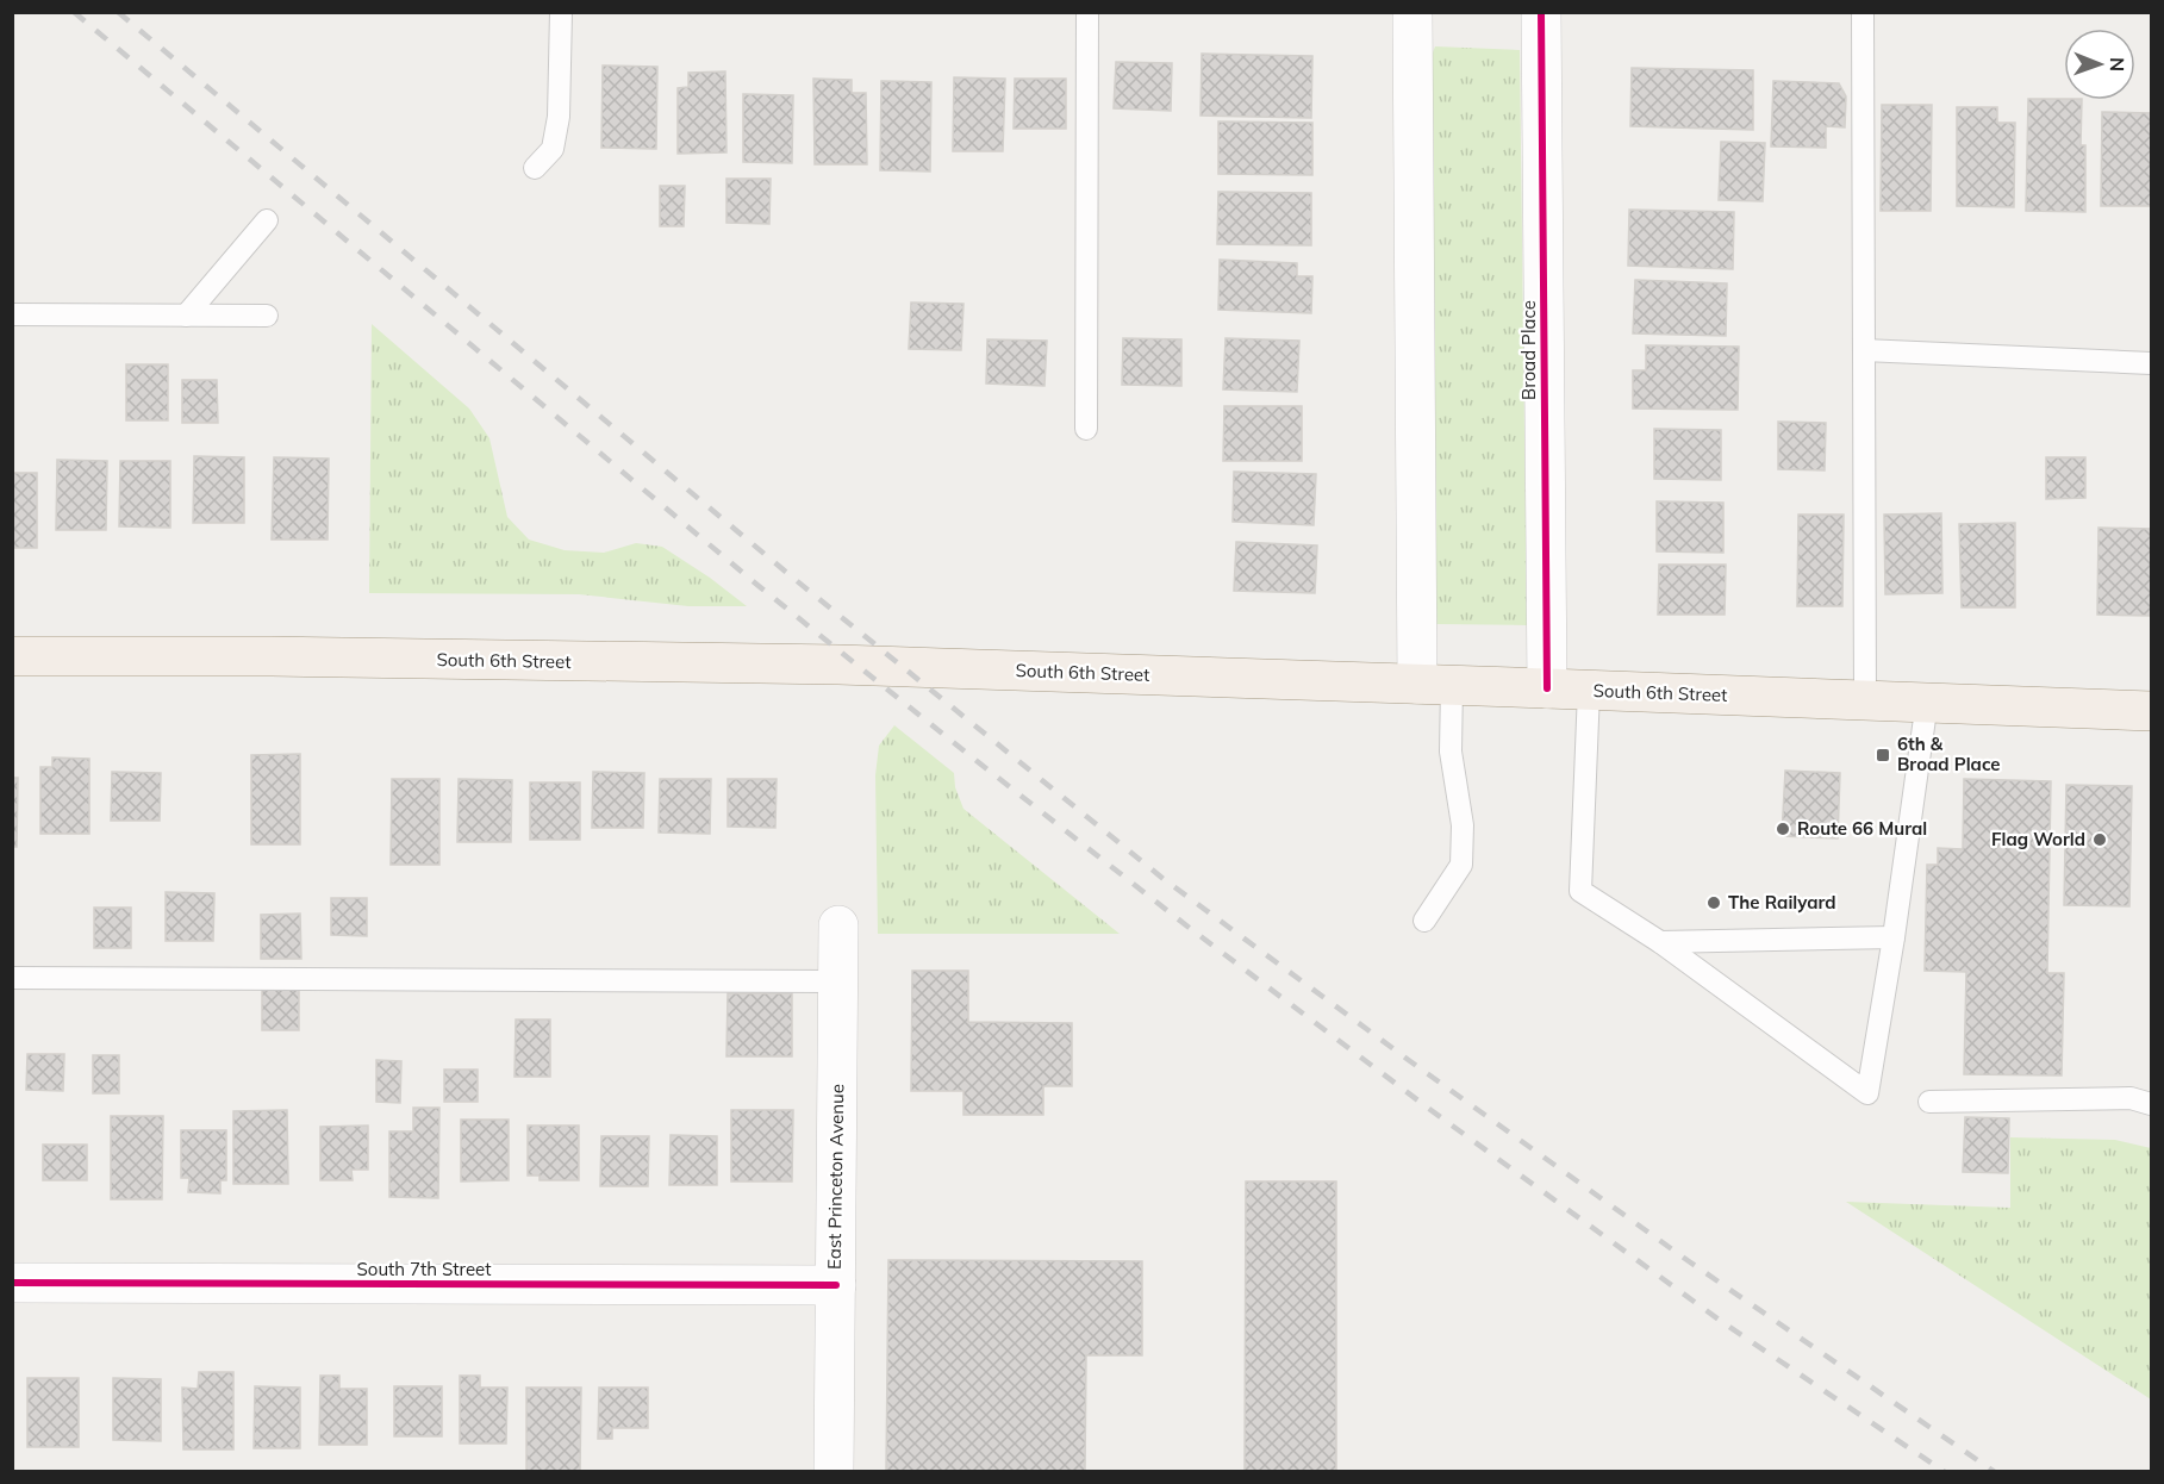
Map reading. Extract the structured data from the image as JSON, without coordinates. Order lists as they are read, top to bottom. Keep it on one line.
{"streets":{"main road":["South 6th Street"],"street":["Broad Place","East Princeton Avenue","South 7th Street"]},"crossings":[["Broad Place","South 6th Street"],["East Princeton Avenue","South 7th Street"]],"places":{"transit":["6th & Broad Place"],"other":["Route 66 Mural","Flag World","The Railyard"]},"north":"right"}
